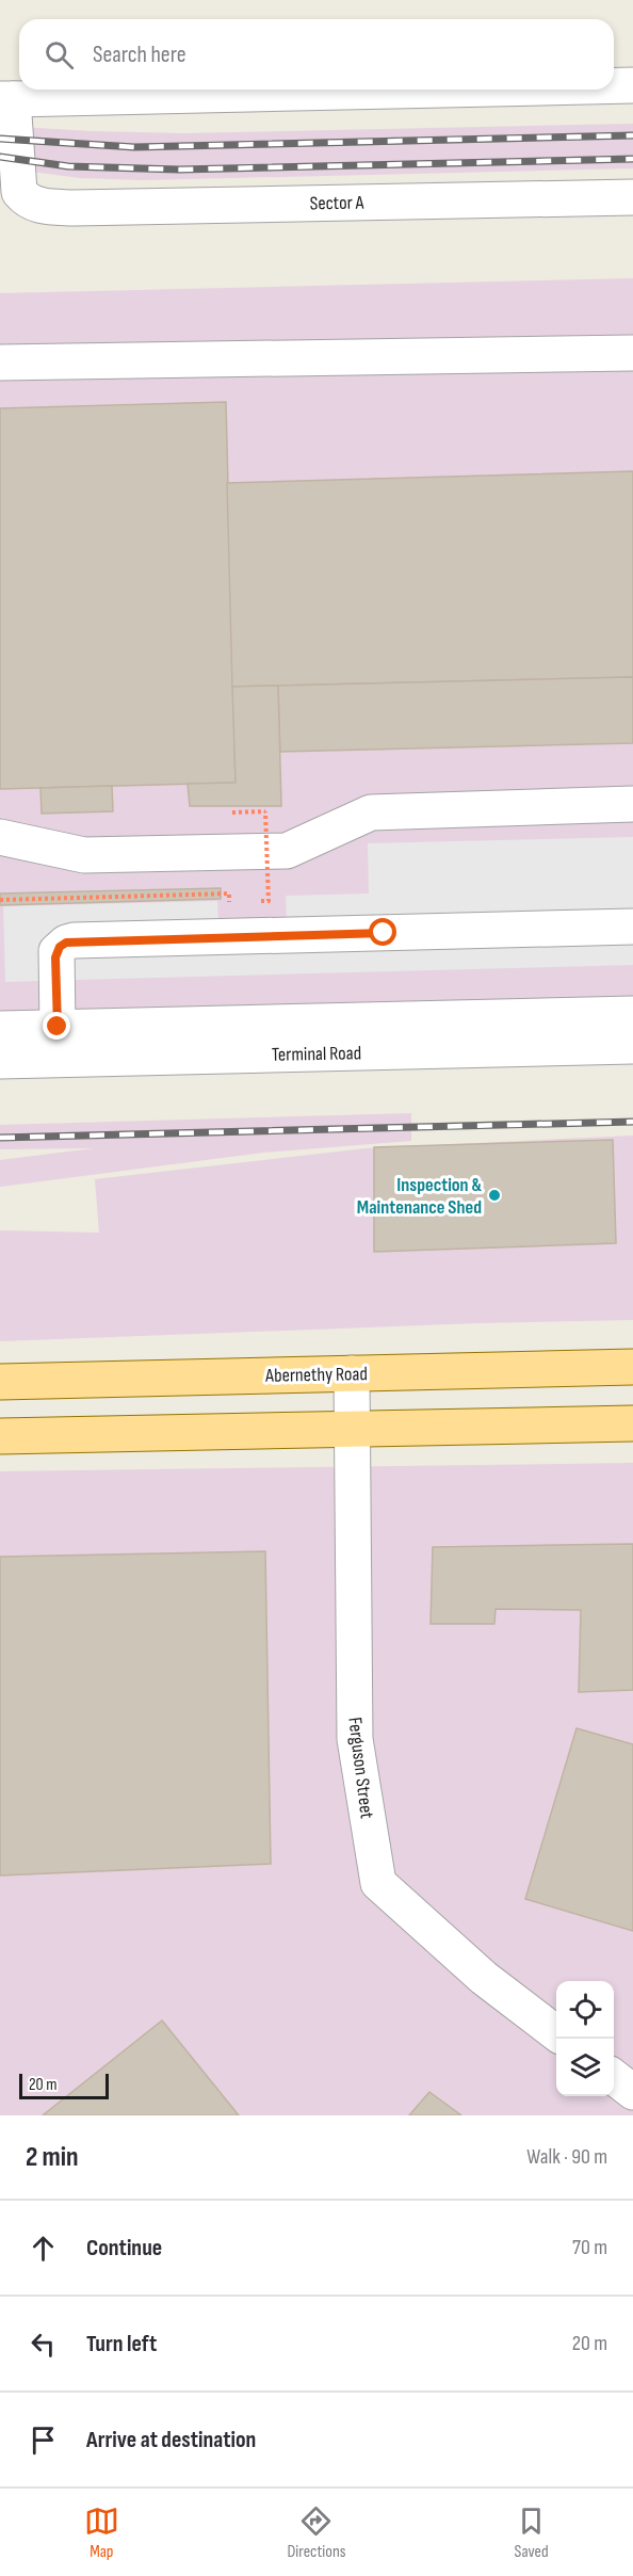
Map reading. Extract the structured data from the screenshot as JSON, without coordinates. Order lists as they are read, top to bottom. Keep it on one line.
{"streets":{"main road":["Abernethy Road"],"street":["Sector A","Terminal Road","Ferguson Street"]},"crossings":[["Abernethy Road","Ferguson Street"]],"places":["Inspection & Maintenance Shed"],"scale_bar":"20 m","page":{"search":"Search here","scale":"20 m","heading":["2 min","Walk · 90 m"],"list":[["Continue","70 m"],["Turn left","20 m"],"Arrive at destination"],"nav":["Map","Directions","Saved"]}}
